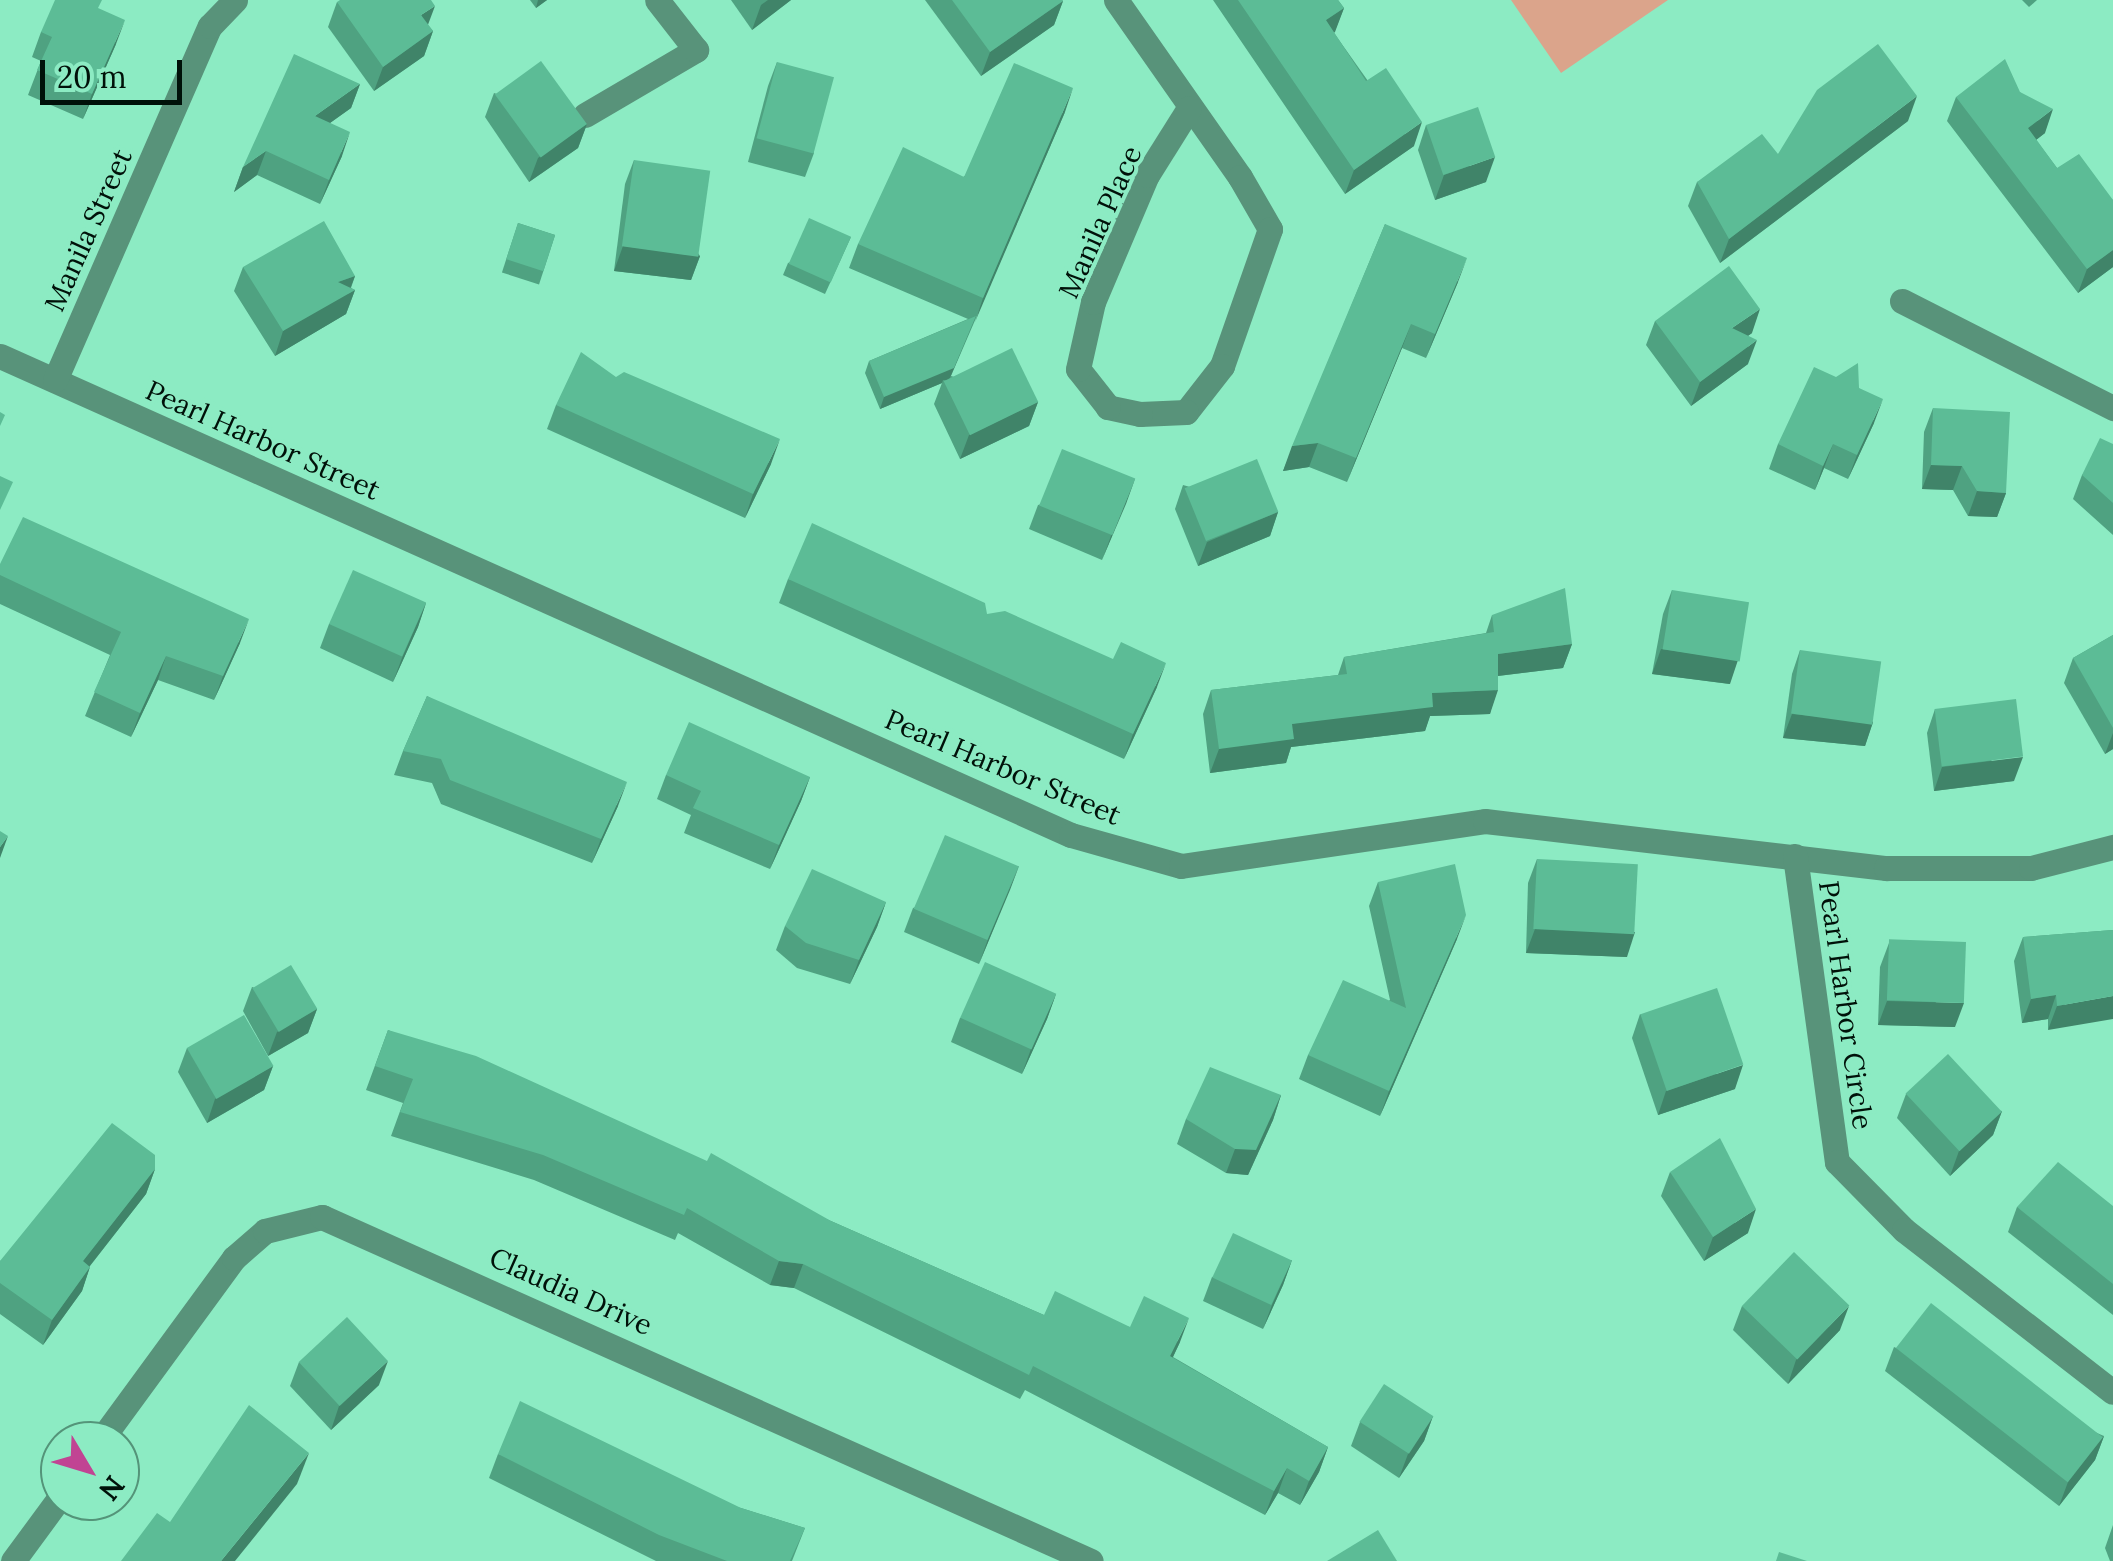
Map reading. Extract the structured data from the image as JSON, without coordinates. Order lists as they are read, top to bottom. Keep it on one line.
{"streets":{"street":["Manila Place","Manila Street","Pearl Harbor Street","Pearl Harbor Circle","Claudia Drive"]},"crossings":[["Manila Street","Pearl Harbor Street"],["Pearl Harbor Street","Pearl Harbor Circle"]],"scale_bar":"20 m","north":"bottom right"}
